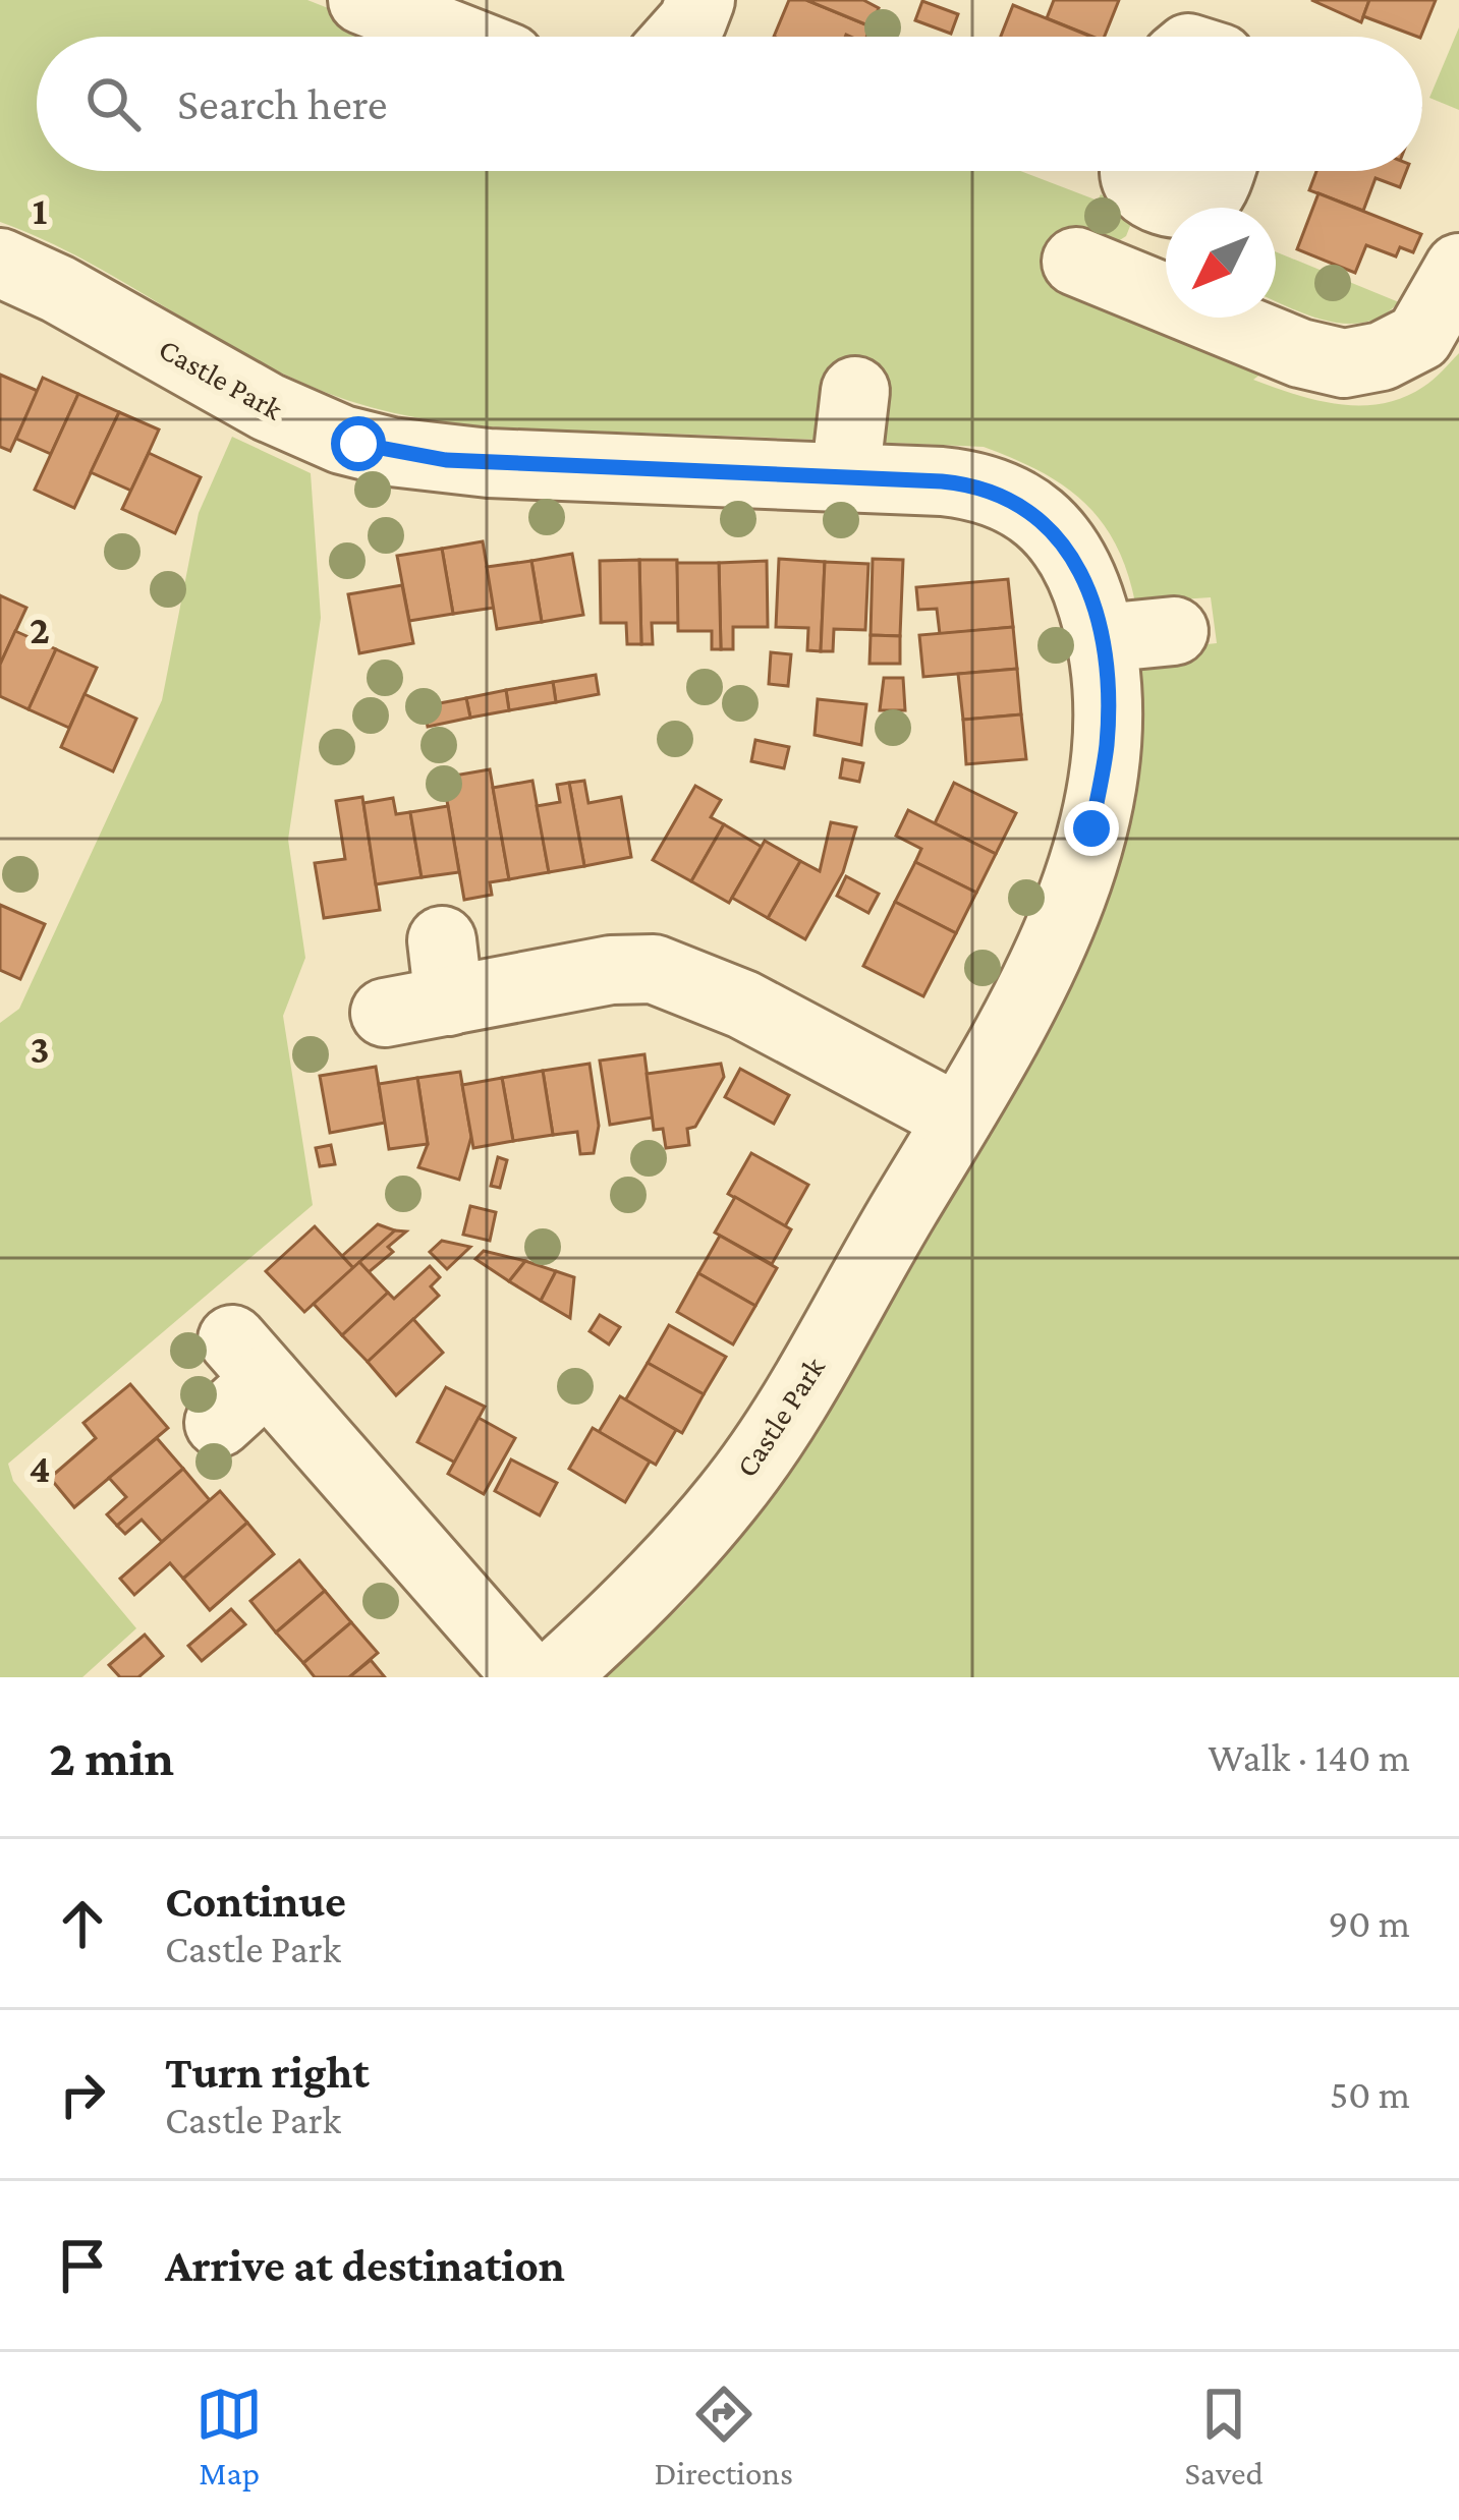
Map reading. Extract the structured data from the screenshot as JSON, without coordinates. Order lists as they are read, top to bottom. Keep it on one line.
{"streets":{"street":["Castle Park"]},"north":"bottom left","page":{"search":"Search here","heading":["2 min","Walk · 140 m"],"list":[["Continue","Castle Park","90 m"],["Turn right","Castle Park","50 m"],"Arrive at destination"],"nav":["Map","Directions","Saved"]},"grid":{"rows":["1","2","3","4"]}}
